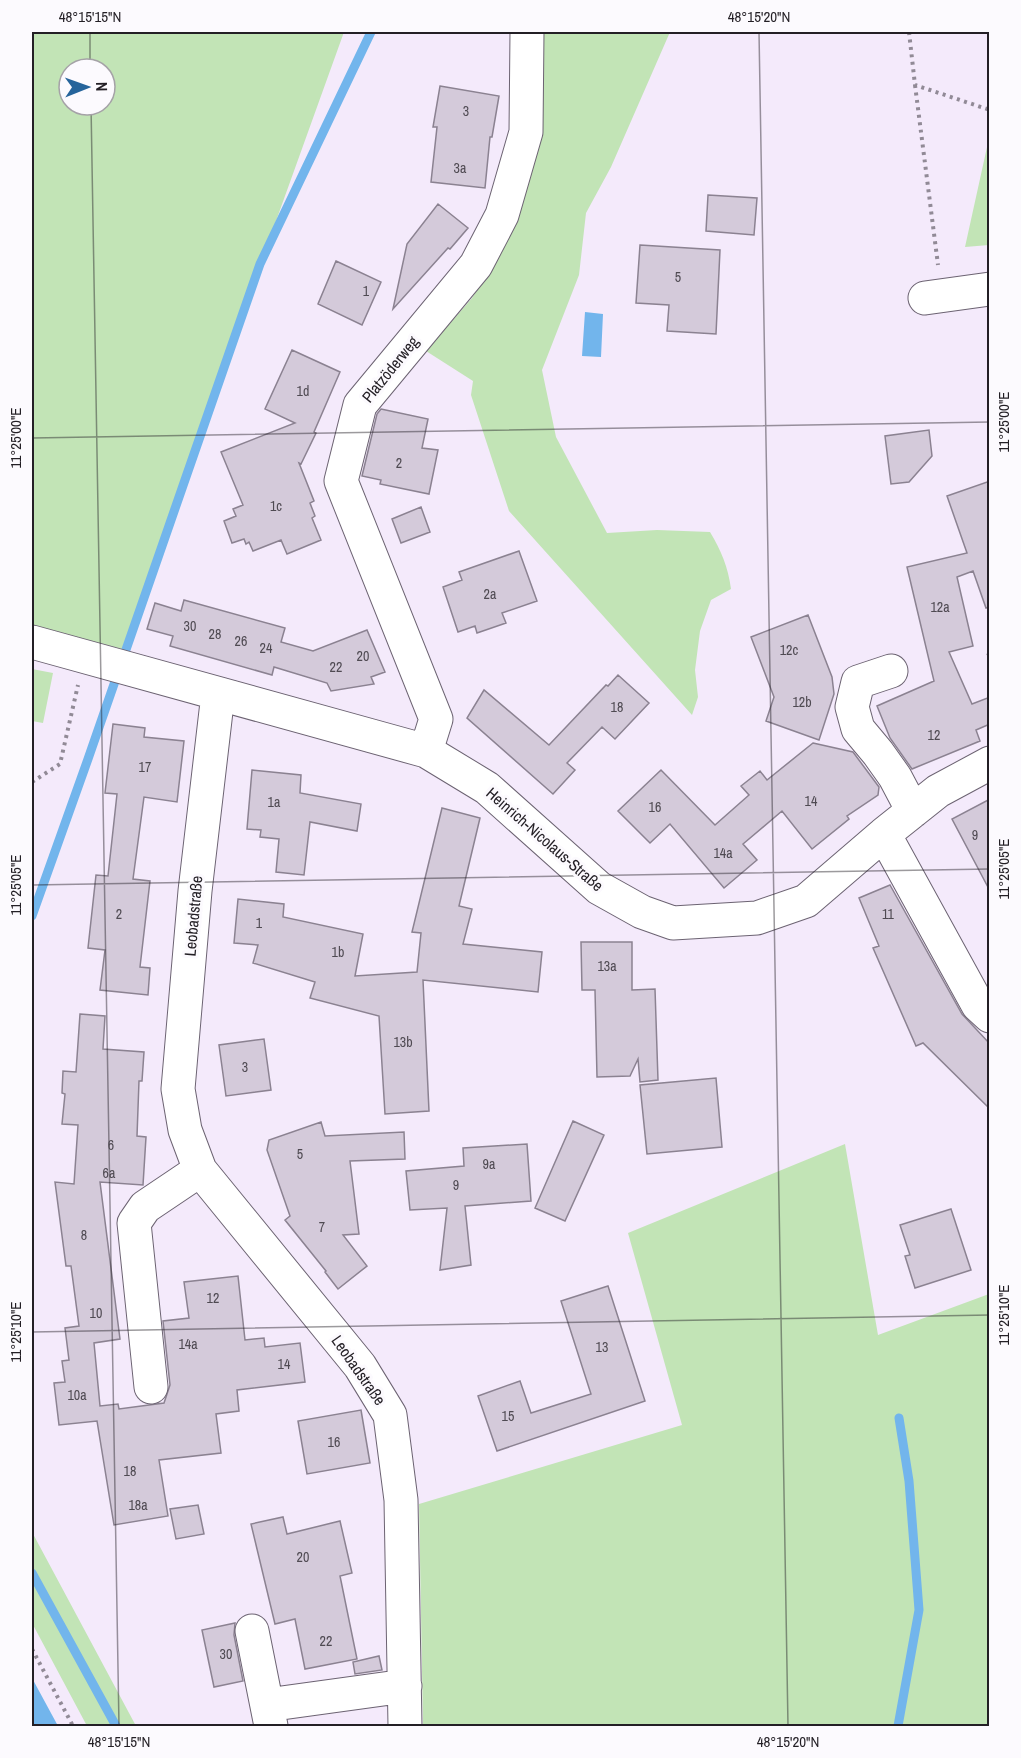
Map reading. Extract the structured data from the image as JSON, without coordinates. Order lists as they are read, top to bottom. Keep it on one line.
{"streets":{"street":["Platzöderweg","Heinrich-Nicolaus-Straße","Leobadstraße"]},"crossings":[["Platzöderweg","Heinrich-Nicolaus-Straße"],["Heinrich-Nicolaus-Straße","Leobadstraße"]],"house_numbers":["3","3a","5","1","1d","2","1c","2a","12a","30","28","26","24","12c","20","22","12b","18","12","17","14","1a","16","9","14a","2","11","1","1b","13a","13b","3","6","5","9a","6a","9","7","8","12","10","14a","13","14","10a","15","16","18","18a","20","22","30"],"north":"right","coordinates":["48°15'15\"N","48°15'20\"N","11°25'00\"E","11°25'05\"E","11°25'10\"E"]}
